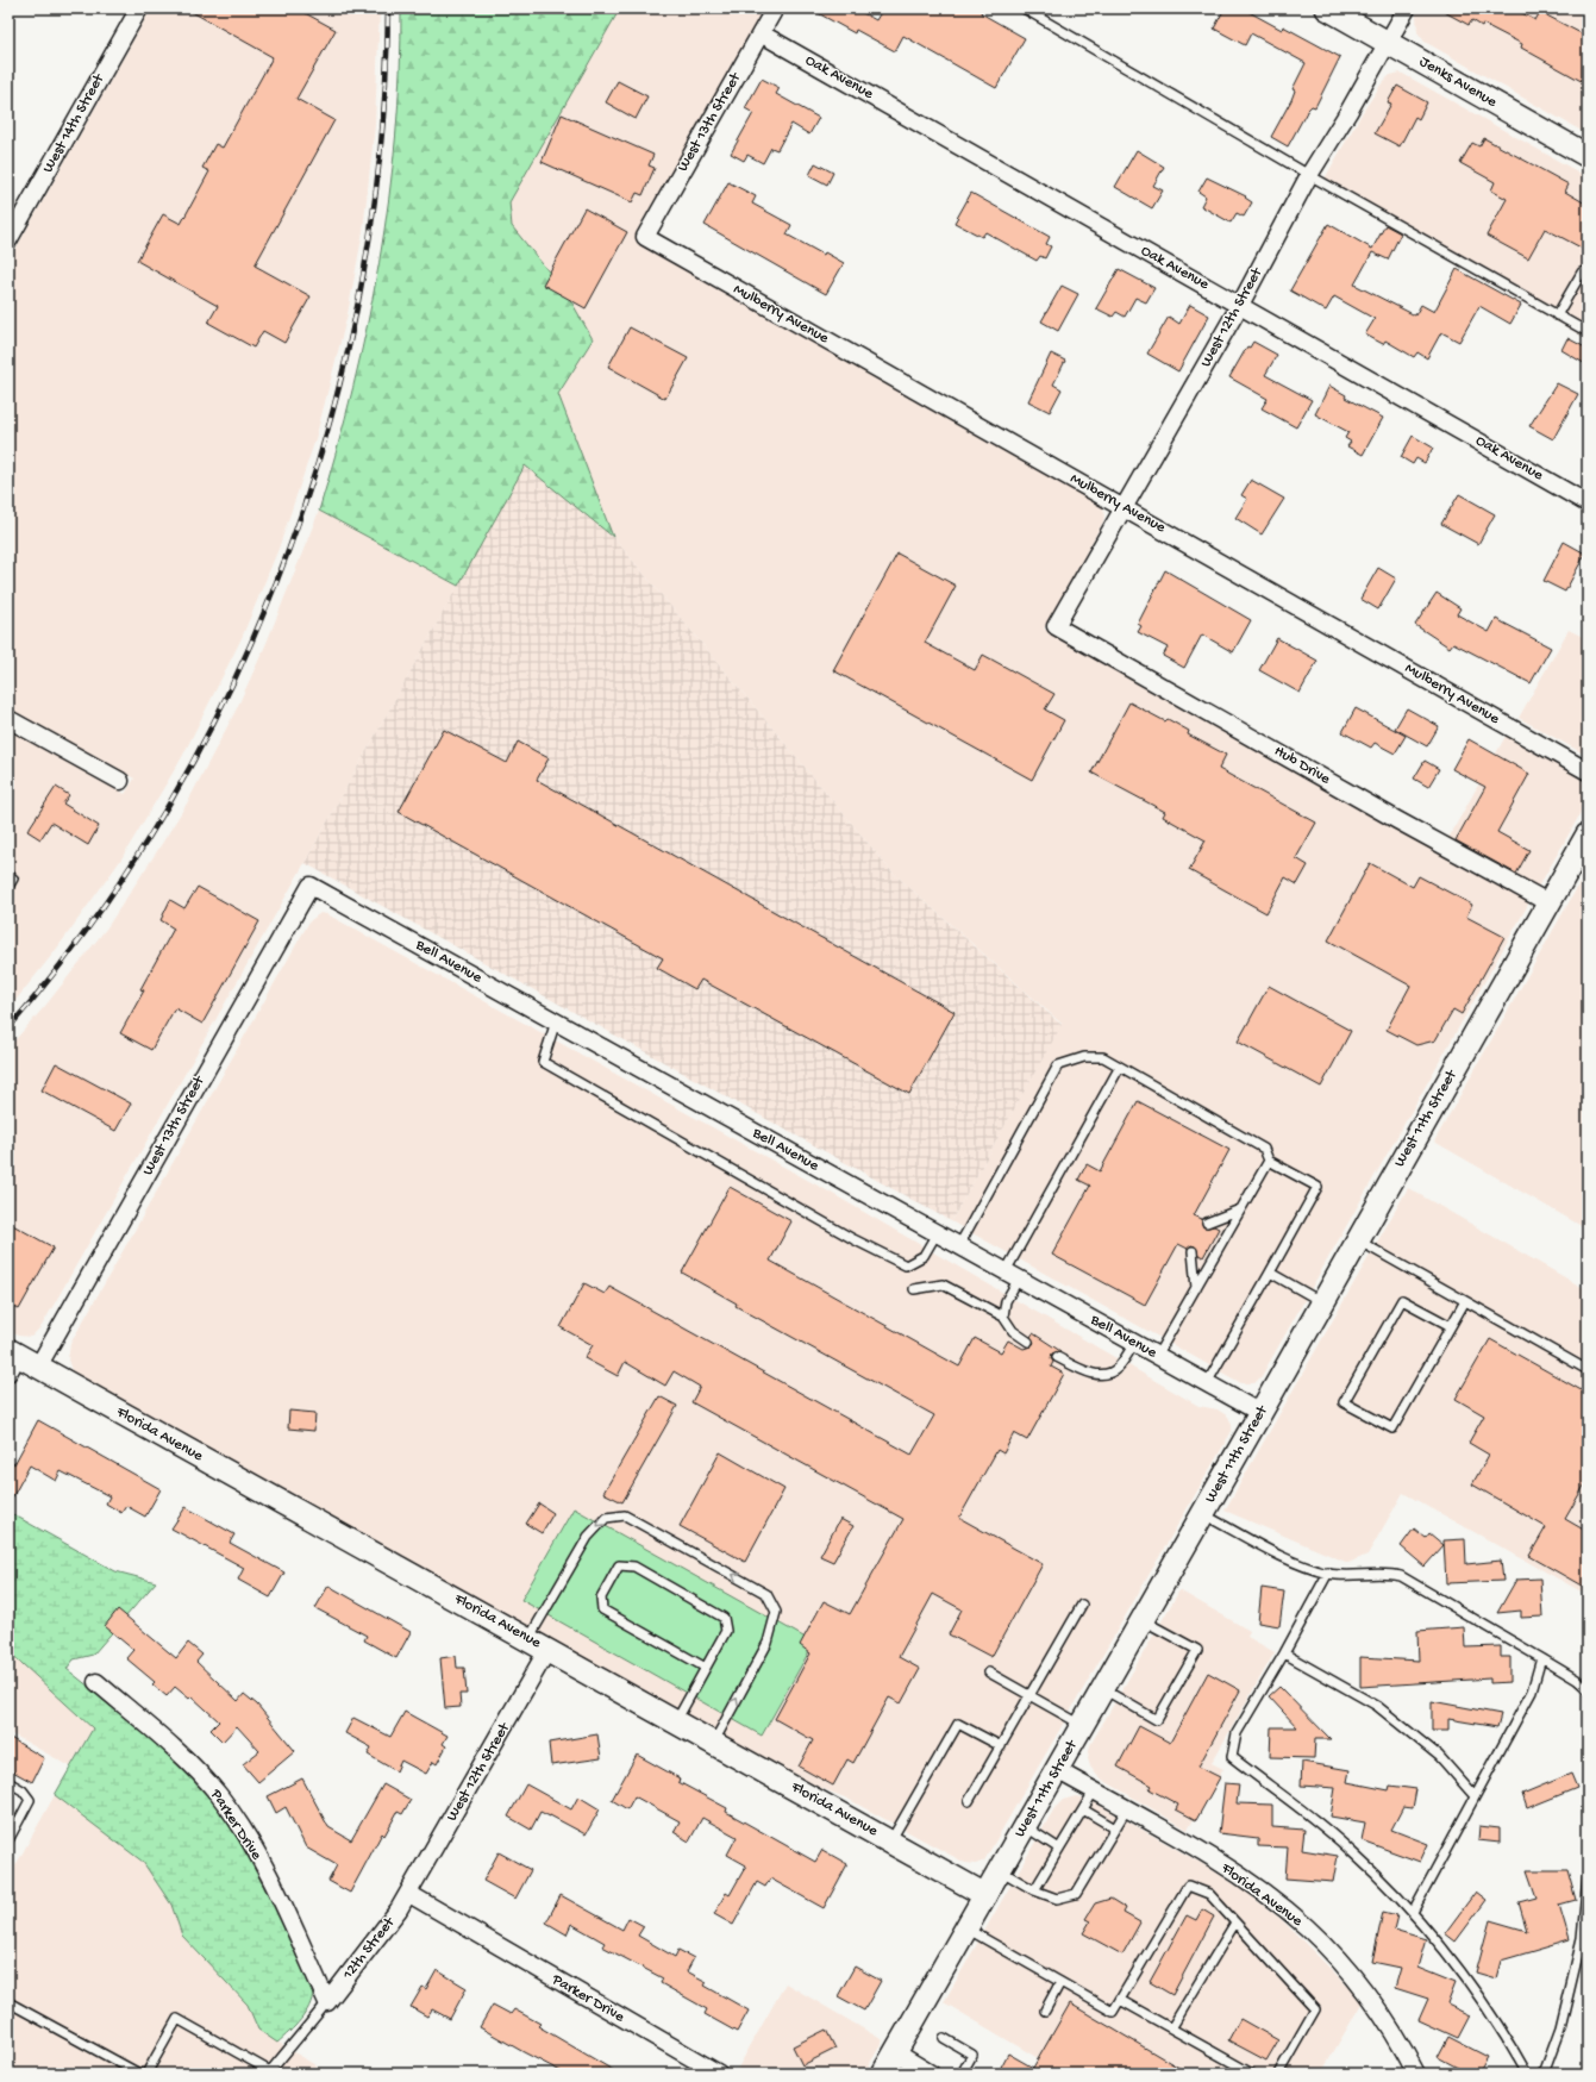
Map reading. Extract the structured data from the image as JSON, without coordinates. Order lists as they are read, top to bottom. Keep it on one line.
{"streets":{"main road":["Jenks Avenue","West 11th Street","Florida Avenue"],"street":["Oak Avenue","West 13th Street","West 14th Street","Mulberry Avenue","West 12th Street","Hub Drive","Bell Avenue","Parker Drive","12th Street"]},"crossings":[["Oak Avenue","West 13th Street"],["Oak Avenue","West 12th Street"],["Jenks Avenue","West 12th Street"],["West 13th Street","Mulberry Avenue"],["West 13th Street","Bell Avenue"],["West 13th Street","Florida Avenue"],["Mulberry Avenue","West 12th Street"],["West 12th Street","Hub Drive"],["West 12th Street","Florida Avenue"],["West 12th Street","Parker Drive"],["West 12th Street","12th Street"],["Hub Drive","West 11th Street"],["Bell Avenue","West 11th Street"],["West 11th Street","Florida Avenue"],["Parker Drive","12th Street"]]}
